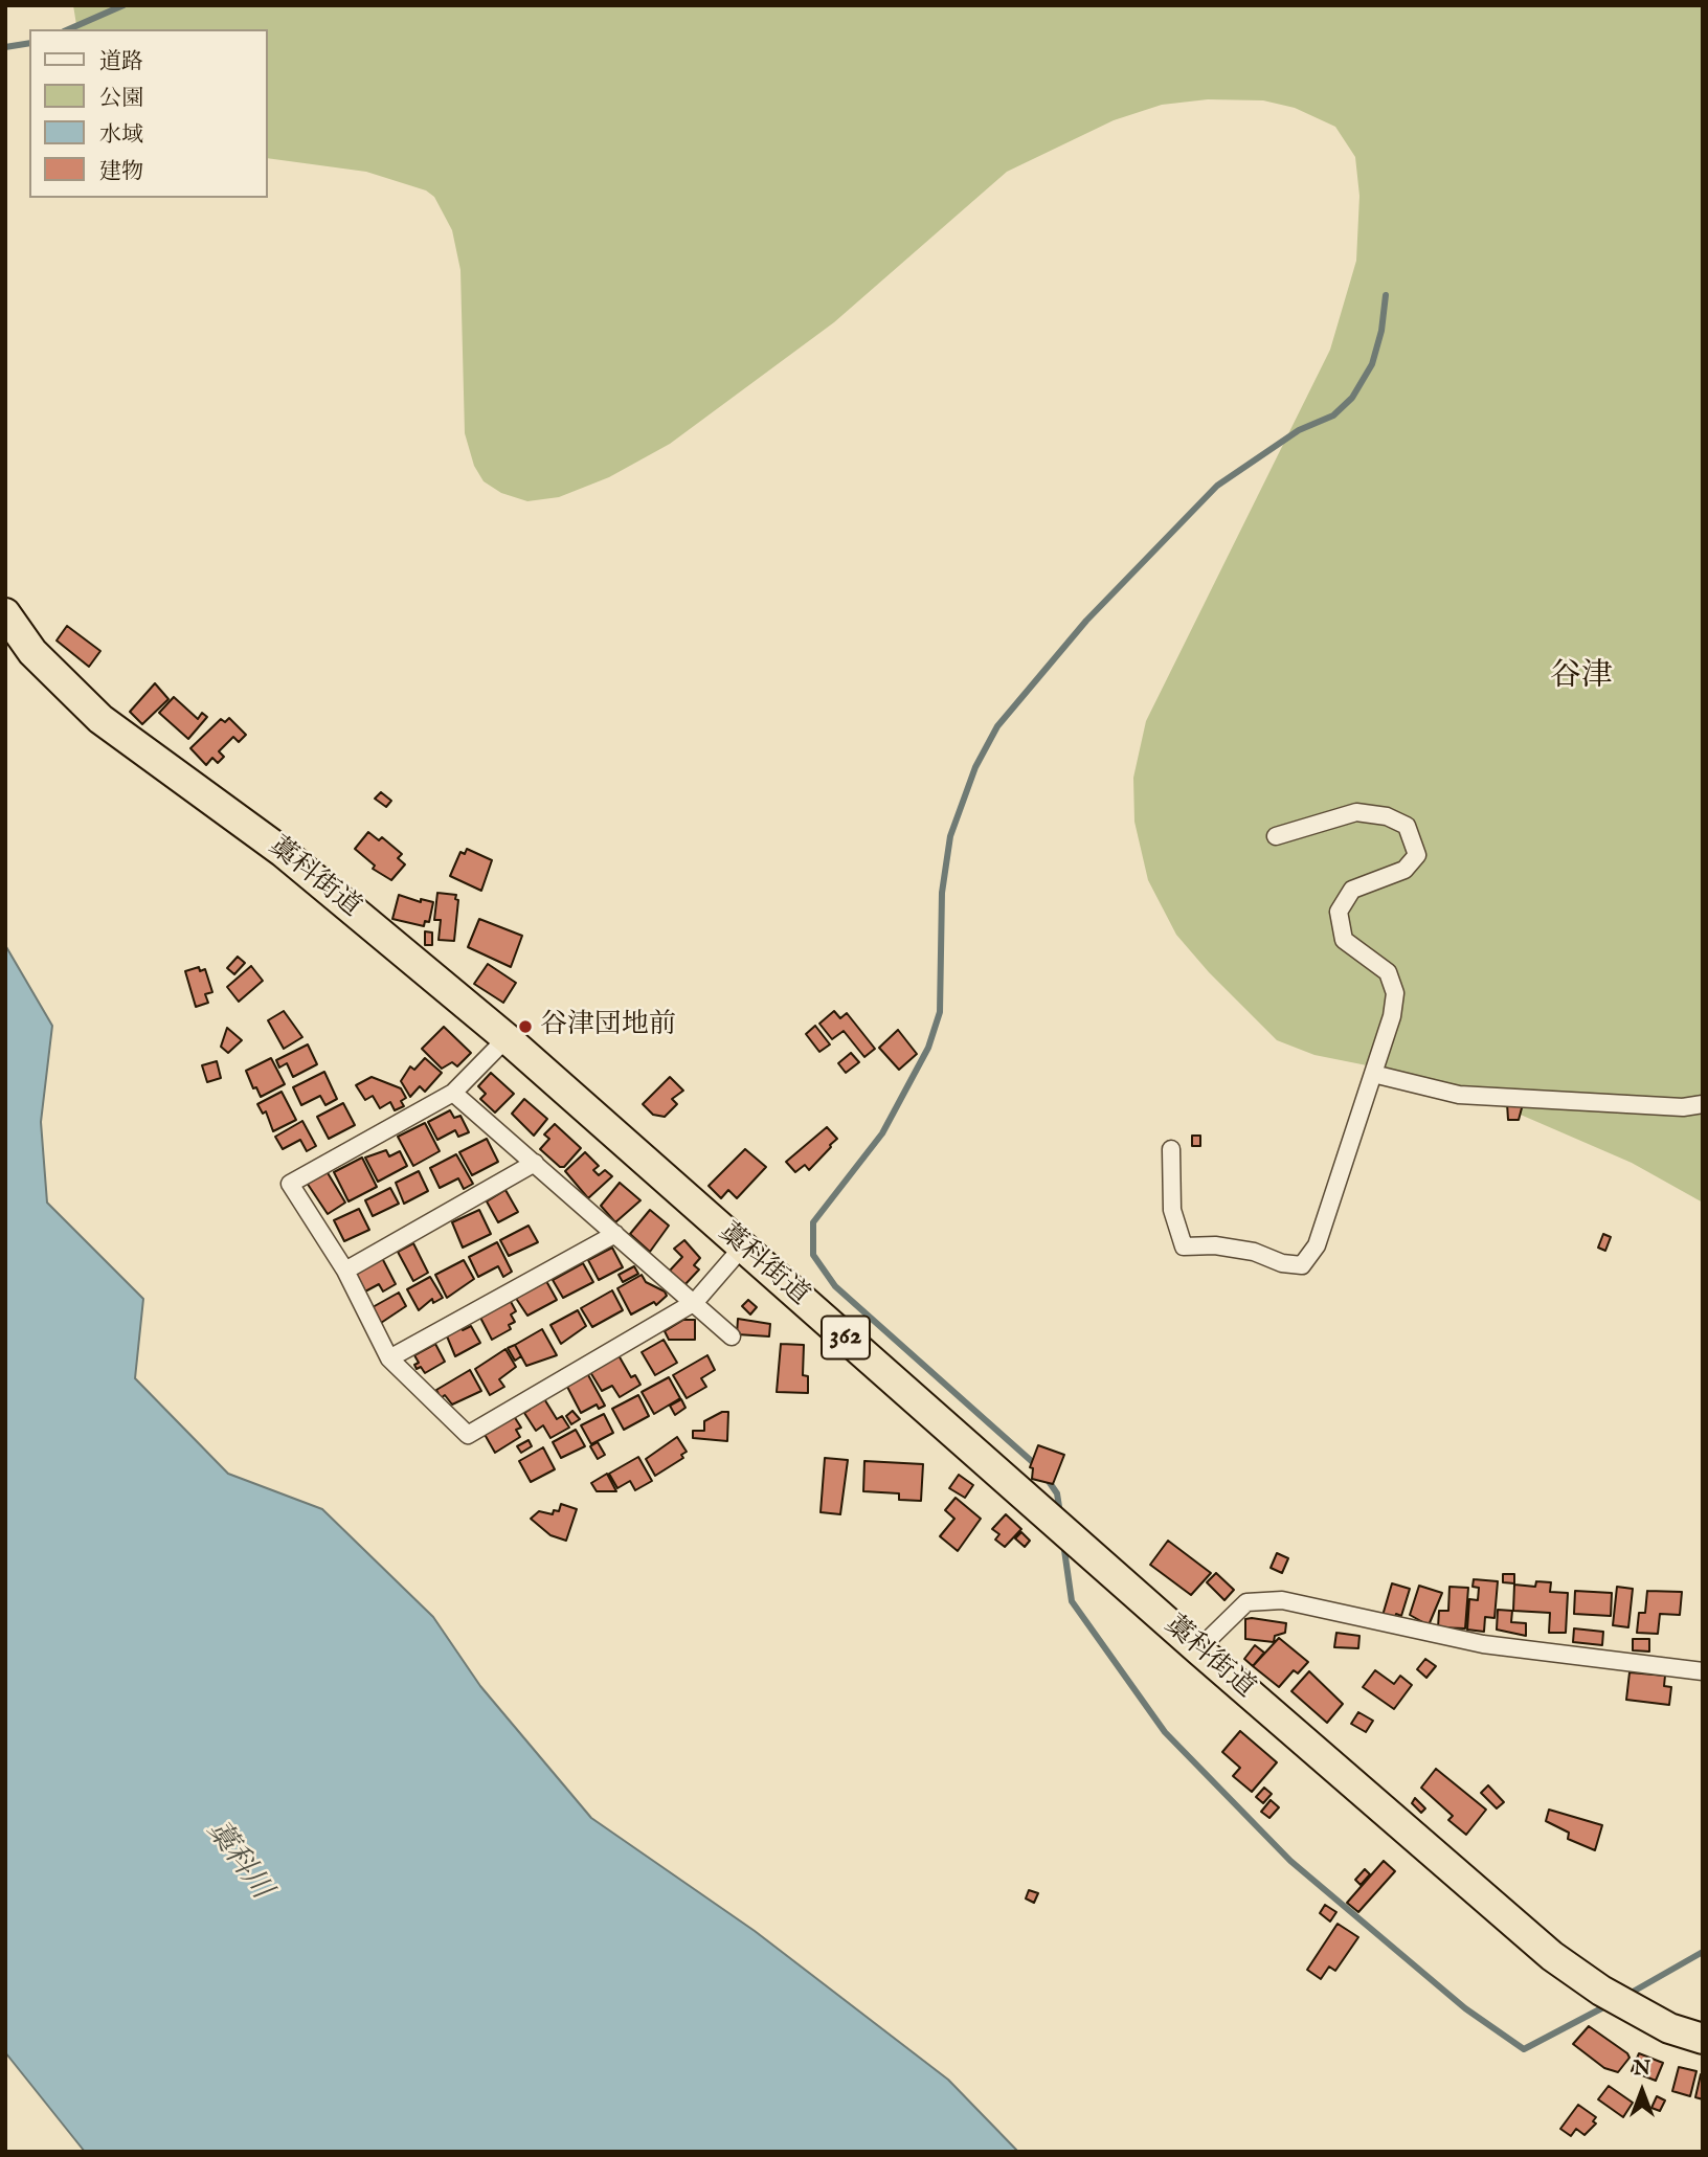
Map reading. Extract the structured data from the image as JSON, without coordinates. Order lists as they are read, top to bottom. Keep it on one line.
{"streets":{"highway":["藁科街道","362"]},"districts":["谷津"],"water":["藁科川"],"places":["谷津団地前"],"legend":["道路","公園","水域","建物"],"north":"top"}
